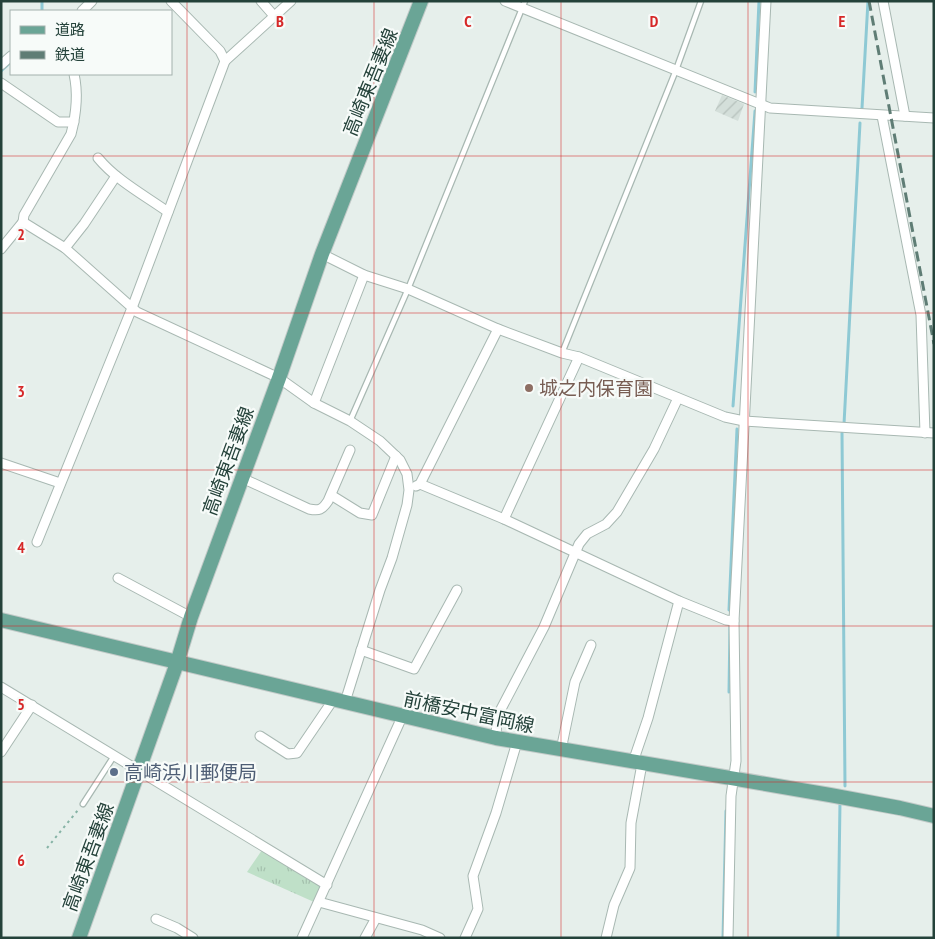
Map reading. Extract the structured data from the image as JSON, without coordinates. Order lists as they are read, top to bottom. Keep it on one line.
{"streets":{"main road":["高崎東吾妻線","前橋安中富岡線"]},"crossings":[["高崎東吾妻線","前橋安中富岡線"]],"places":["城之内保育園","高崎浜川郵便局"],"legend":["道路","鉄道"],"grid":{"columns":["B","C","D","E"],"rows":["2","3","4","5","6"]}}
